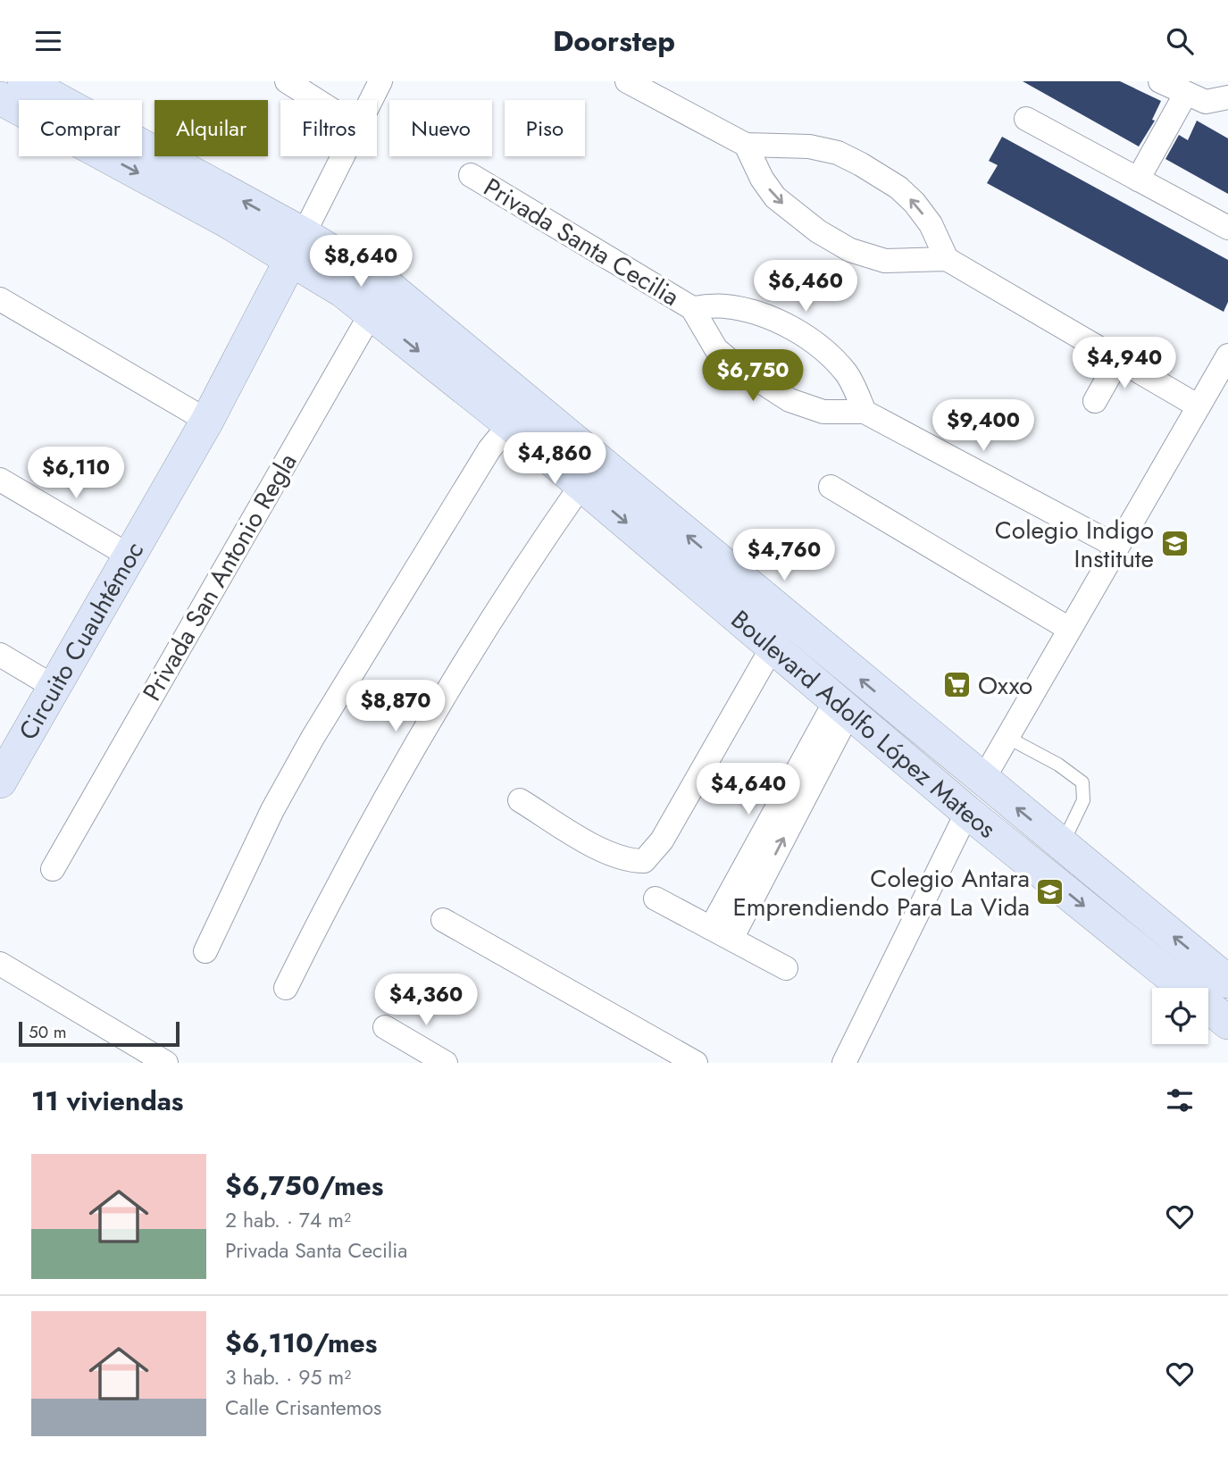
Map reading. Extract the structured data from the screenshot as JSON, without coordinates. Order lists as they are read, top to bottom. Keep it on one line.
{"streets":{"street":["Privada Santa Cecilia","Privada San Antonio Regla","Circuito Cuauhtémoc","Boulevard Adolfo López Mateos"]},"crossings":[["Privada San Antonio Regla","Boulevard Adolfo López Mateos"],["Circuito Cuauhtémoc","Boulevard Adolfo López Mateos"]],"places":{"school or university":["Colegio Indigo Institute","Colegio Antara Emprendiendo Para La Vida"],"supermarket":["Oxxo"]},"scale_bar":"50 m","page":{"header":"Doorstep","chip":["Comprar","Alquilar","Filtros","Nuevo","Piso"],"price":["$8,640","$6,460","$4,940","$6,750","$9,400","$4,860","$6,110","$4,760","$8,870","$4,640","$4,360"],"scale":"50 m","heading":"11 viviendas","list":[{"name":"$6,750/mes","note":"2 hab. · 74 m² · Privada Santa Cecilia"},{"name":"$6,110/mes","note":"3 hab. · 95 m² · Calle Crisantemos"}]}}
